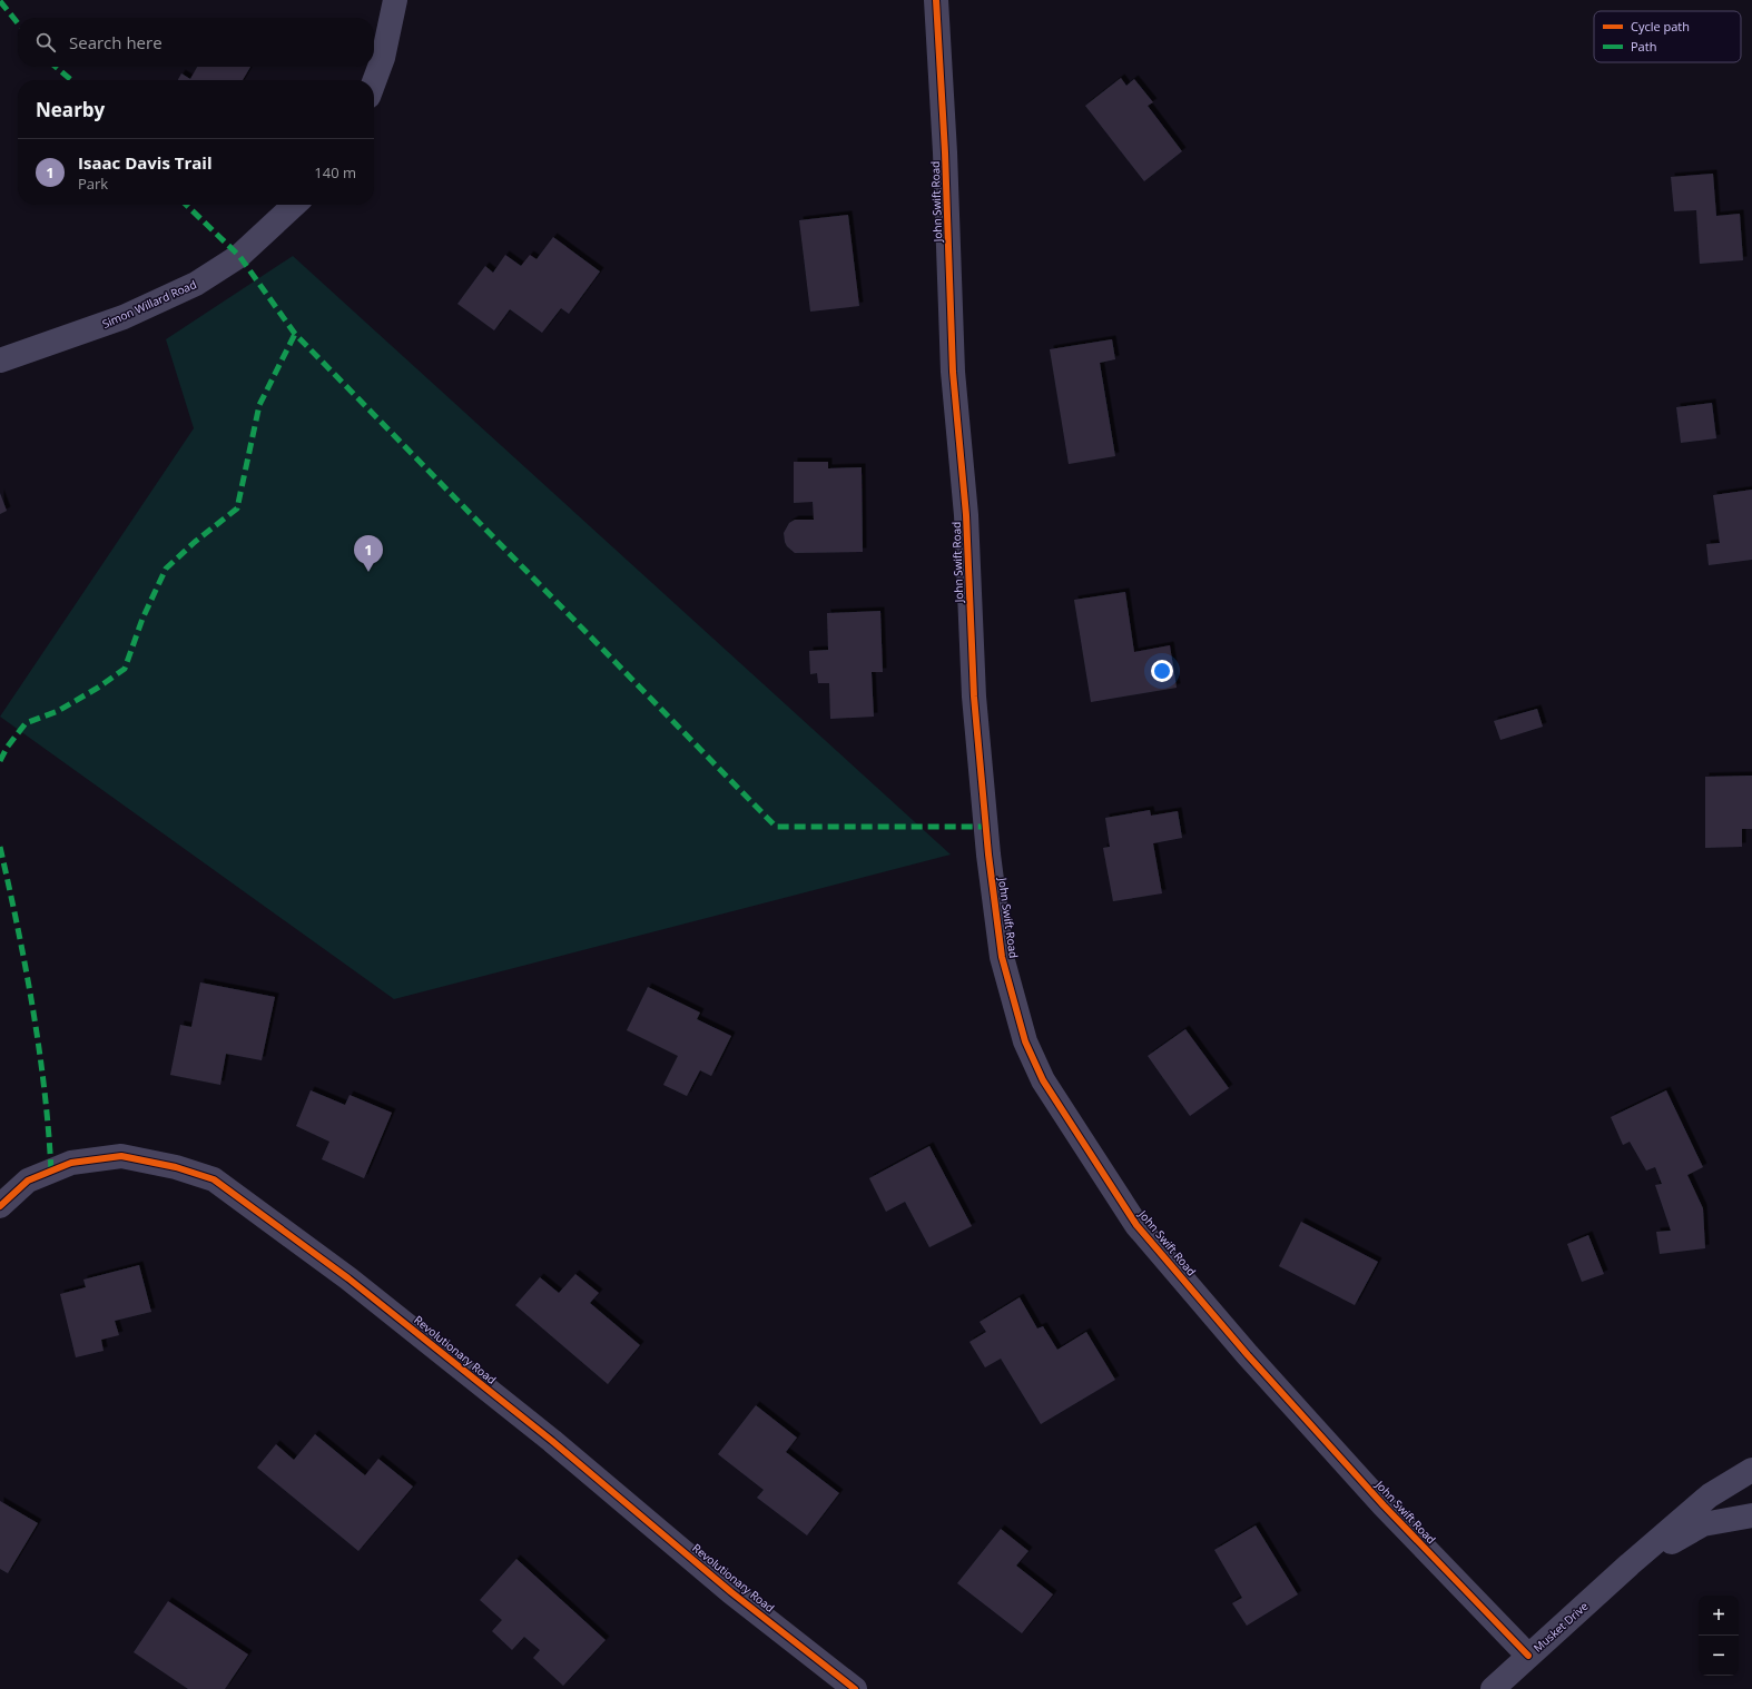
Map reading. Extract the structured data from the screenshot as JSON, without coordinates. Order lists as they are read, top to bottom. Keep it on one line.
{"streets":{"street":["John Swift Road","Simon Willard Road","Revolutionary Road","Musket Drive"]},"crossings":[["John Swift Road","Musket Drive"]],"legend":["Cycle path","Path"],"page":{"search":"Search here","heading":"Nearby","list":[{"mark":"1","name":"Isaac Davis Trail","note":"Park","value":"140 m"}],"pins":"1","map_buttons":["+","−"]}}
